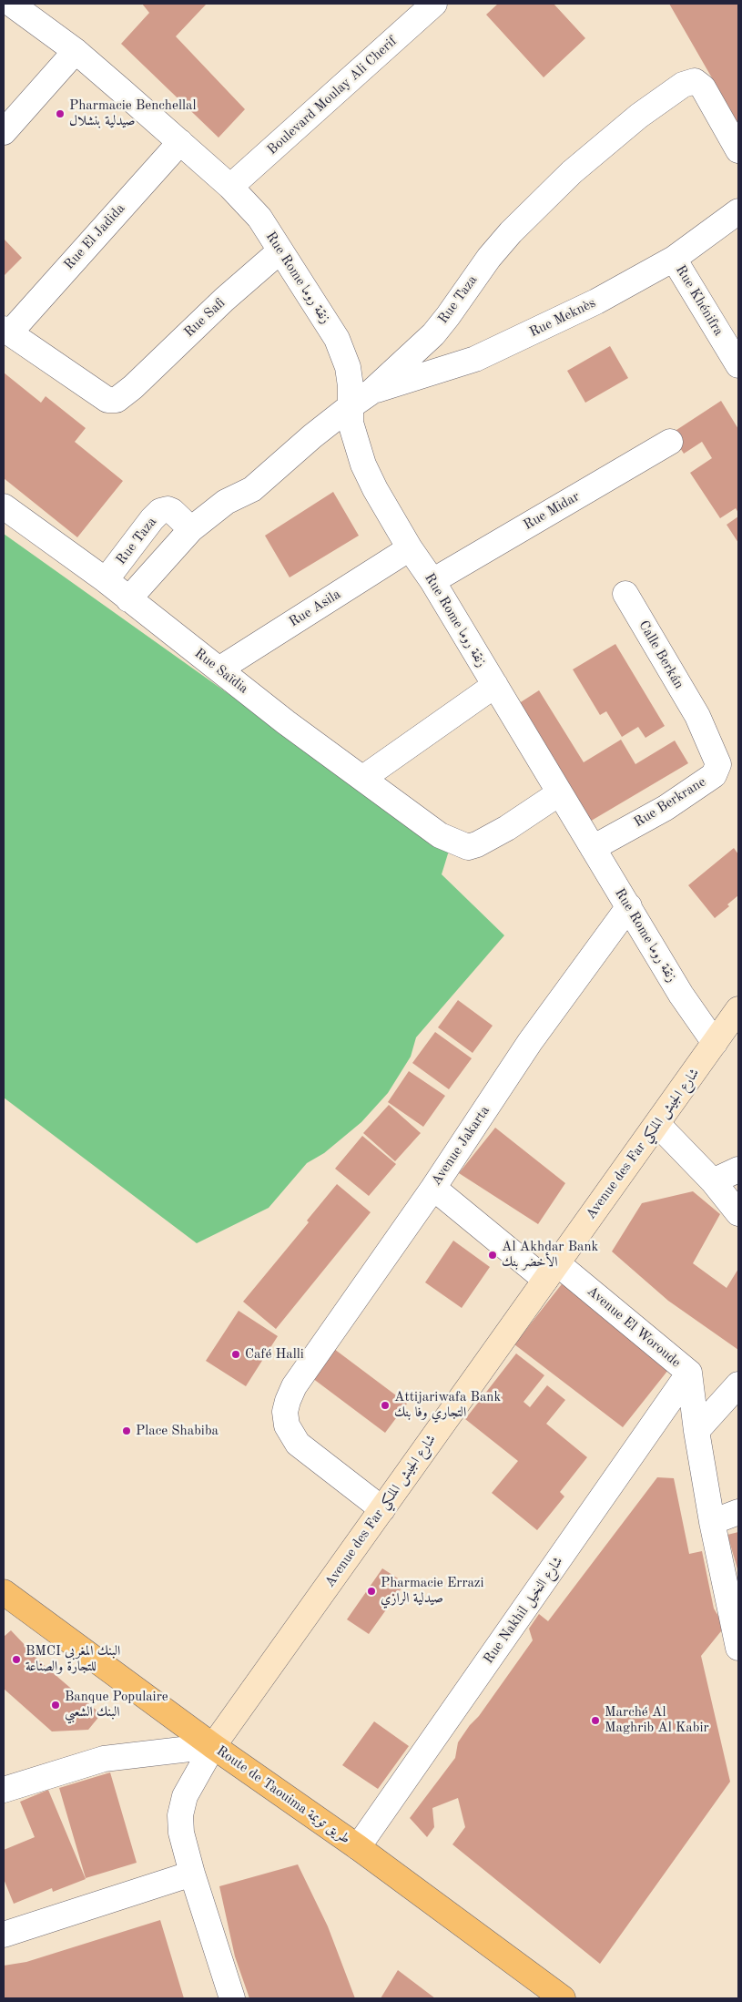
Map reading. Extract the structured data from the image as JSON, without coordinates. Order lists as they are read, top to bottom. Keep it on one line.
{"streets":{"main road":["Avenue des Far شارع الجيش الملكي","Route de Taouima طريق تويمة"],"street":["Boulevard Moulay Ali Cherif","Rue El Jadida","Rue Rome زنقة روما","Rue Taza","Rue Khénifra","Rue Safi","Rue Meknès","Rue Midar","Rue Asila","Calle Berkán","Rue Saïdia","Rue Berkrane","Avenue Jakarta","Avenue El Woroude","Rue Nakhil شارع النخيل"]},"crossings":[["Boulevard Moulay Ali Cherif","Rue Rome زنقة روما"],["Rue El Jadida","Rue Rome زنقة روما"],["Rue El Jadida","Rue Safi"],["Rue Rome زنقة روما","Rue Taza"],["Rue Rome زنقة روما","Rue Safi"],["Rue Rome زنقة روما","Rue Midar"],["Rue Rome زنقة روما","Rue Asila"],["Rue Rome زنقة روما","Rue Saïdia"],["Rue Rome زنقة روما","Rue Berkrane"],["Rue Rome زنقة روما","Avenue des Far شارع الجيش الملكي"],["Rue Rome زنقة روما","Avenue Jakarta"],["Rue Taza","Rue Meknès"],["Rue Taza","Rue Saïdia"],["Rue Khénifra","Rue Meknès"],["Rue Asila","Rue Saïdia"],["Calle Berkán","Rue Berkrane"],["Avenue des Far شارع الجيش الملكي","Avenue Jakarta"],["Avenue des Far شارع الجيش الملكي","Avenue El Woroude"],["Avenue des Far شارع الجيش الملكي","Route de Taouima طريق تويمة"],["Avenue Jakarta","Avenue El Woroude"],["Avenue El Woroude","Rue Nakhil شارع النخيل"],["Rue Nakhil شارع النخيل","Route de Taouima طريق تويمة"]],"places":["Pharmacie Benchellal صيدلية بنشلال","Al Akhdar Bank الأخضر بنك","Café Halli","Attijariwafa Bank التجاري وفا بنك","Place Shabiba","Pharmacie Errazi صيدلية الرازي","BMCI البنك المغربي للتجارة والصناعة","Banque Populaire البنك الشعبي","Marché Al Maghrib Al Kabir"]}
